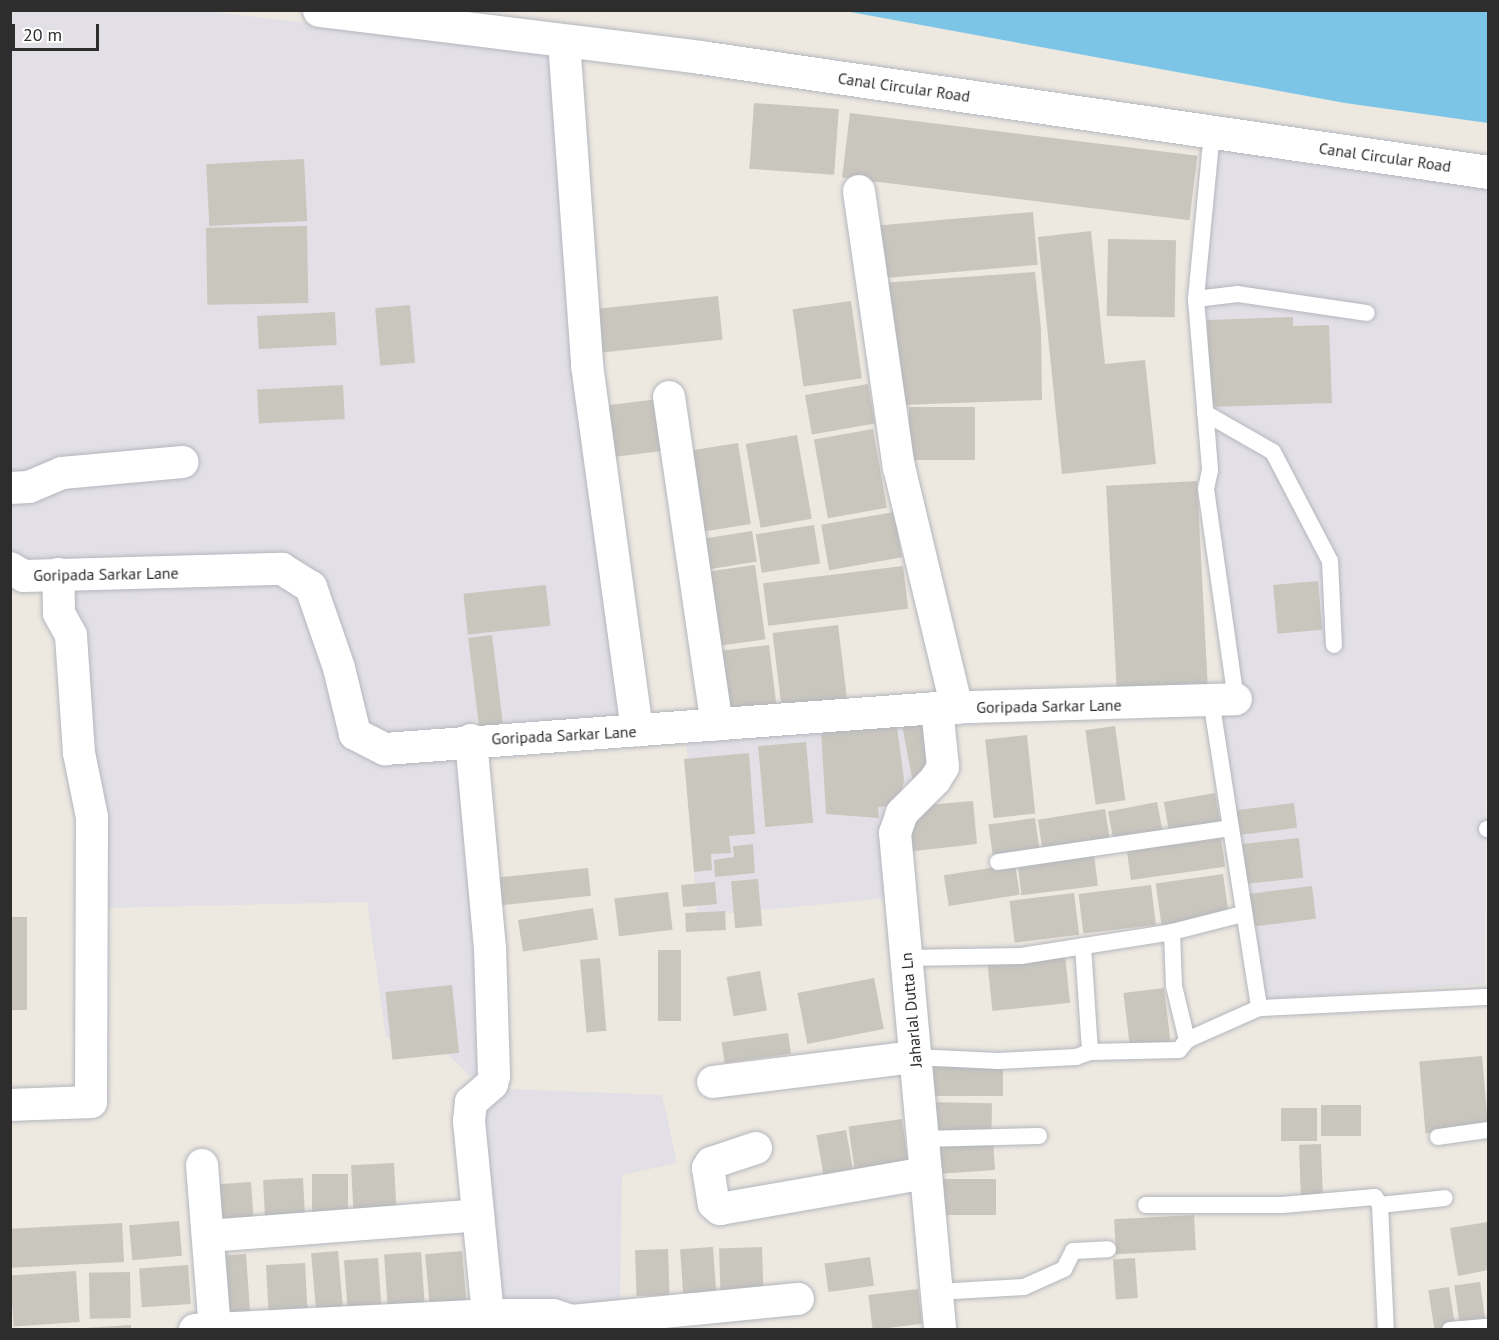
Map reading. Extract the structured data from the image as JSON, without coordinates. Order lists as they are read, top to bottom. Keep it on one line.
{"streets":{"main road":["Canal Circular Road"],"street":["Goripada Sarkar Lane","Jaharlal Dutta Ln"]},"crossings":[["Goripada Sarkar Lane","Jaharlal Dutta Ln"]],"scale_bar":"20 m"}
